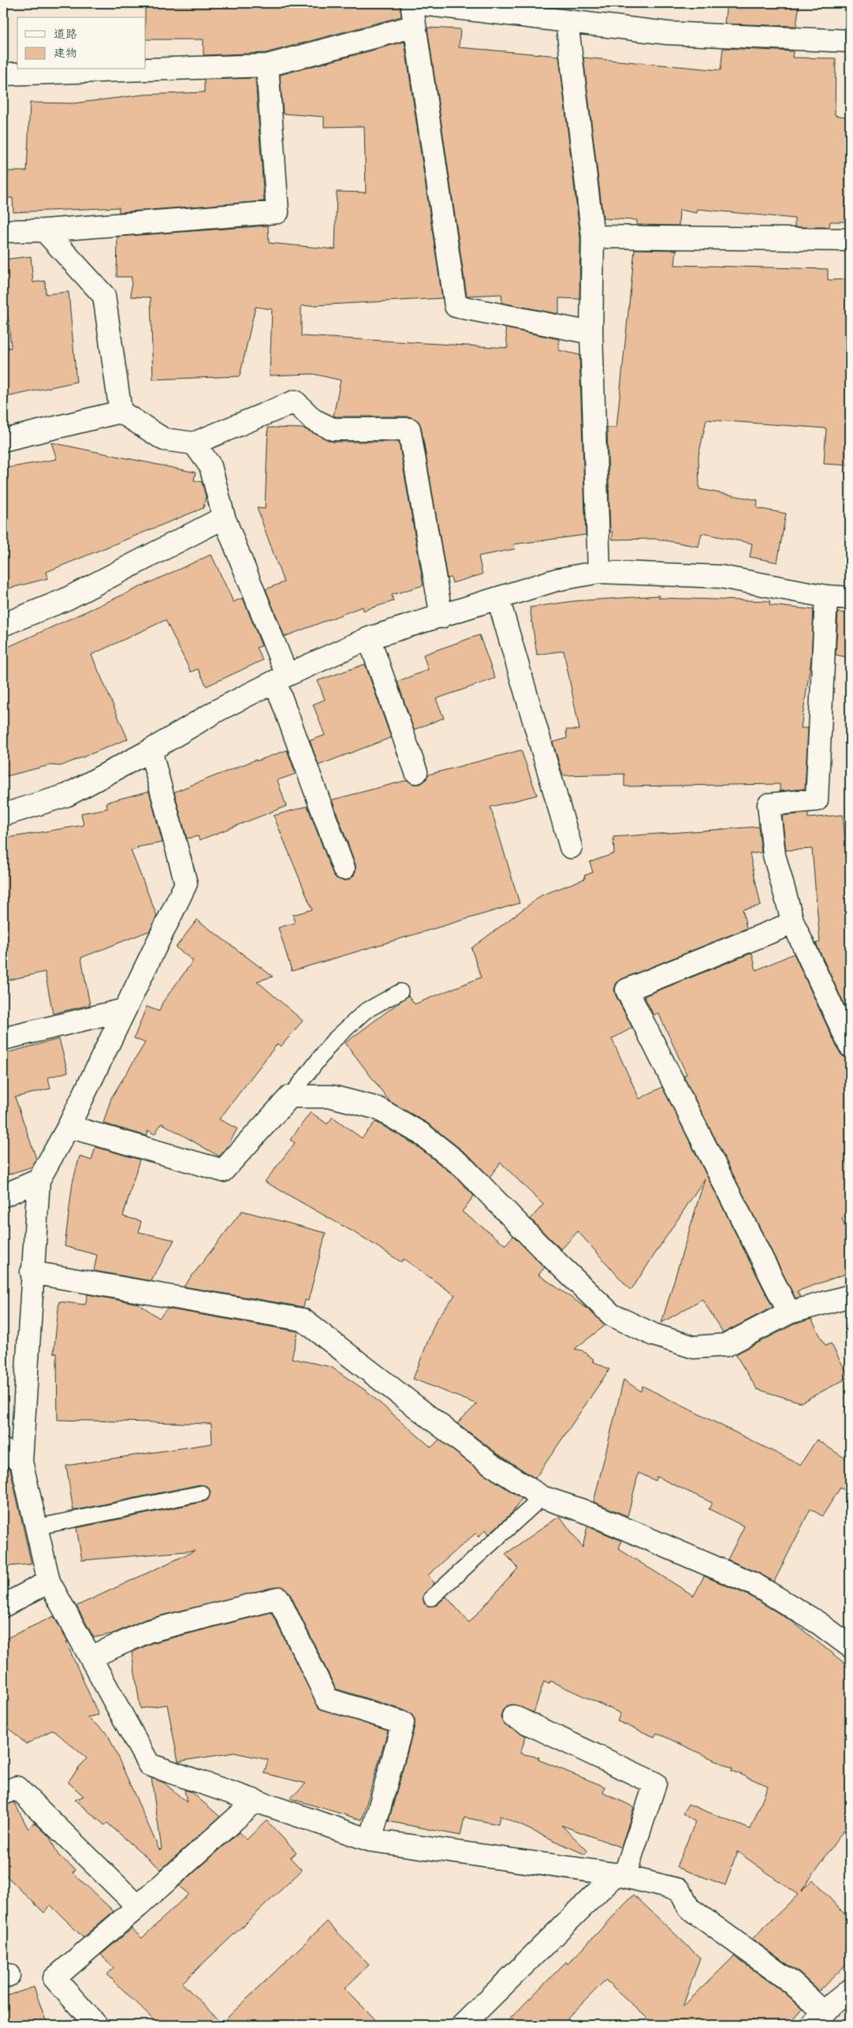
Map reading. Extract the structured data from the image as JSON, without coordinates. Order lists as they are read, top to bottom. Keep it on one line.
{"legend":["道路","建物"]}
